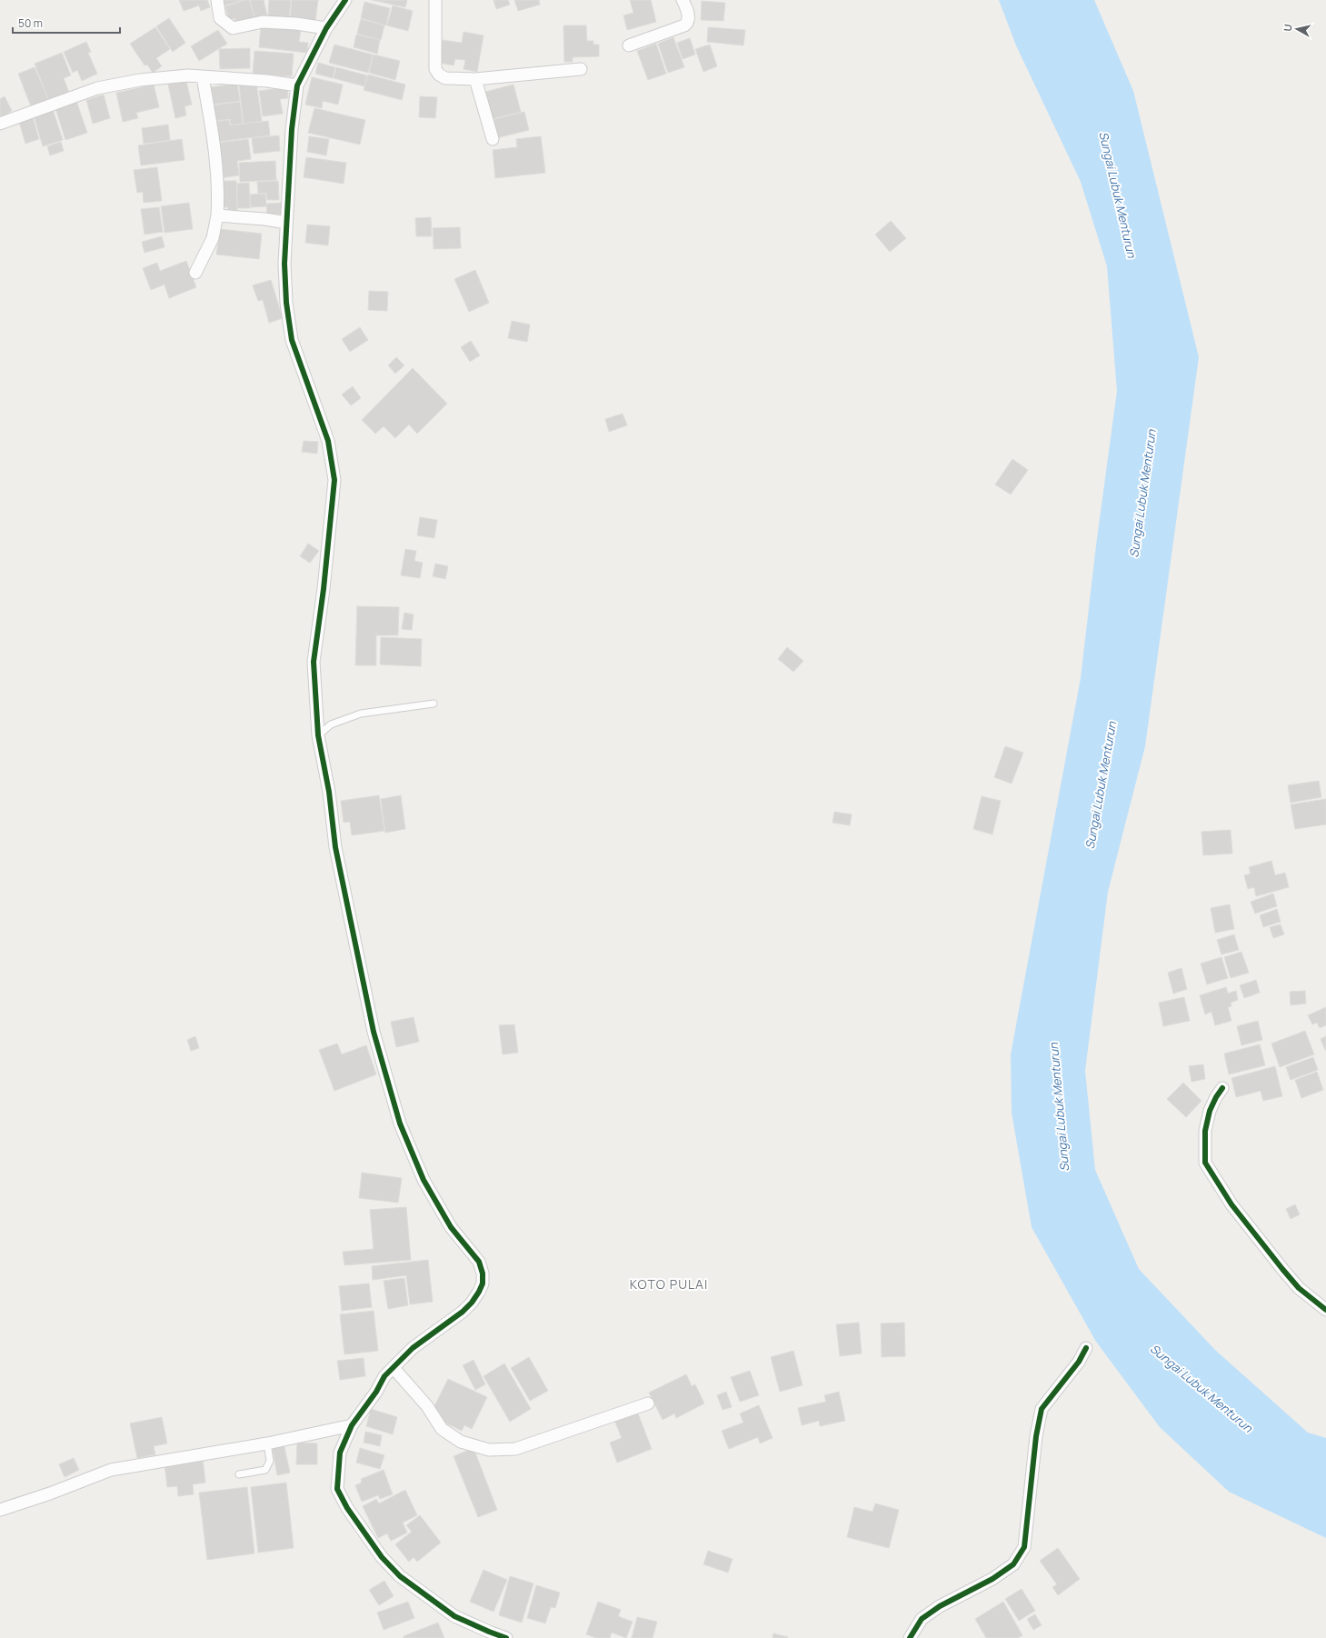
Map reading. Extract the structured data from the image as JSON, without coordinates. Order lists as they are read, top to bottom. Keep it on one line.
{"districts":["KOTO PULAI"],"water":["Sungai Lubuk Menturun"],"scale_bar":"50 m","north":"left"}
